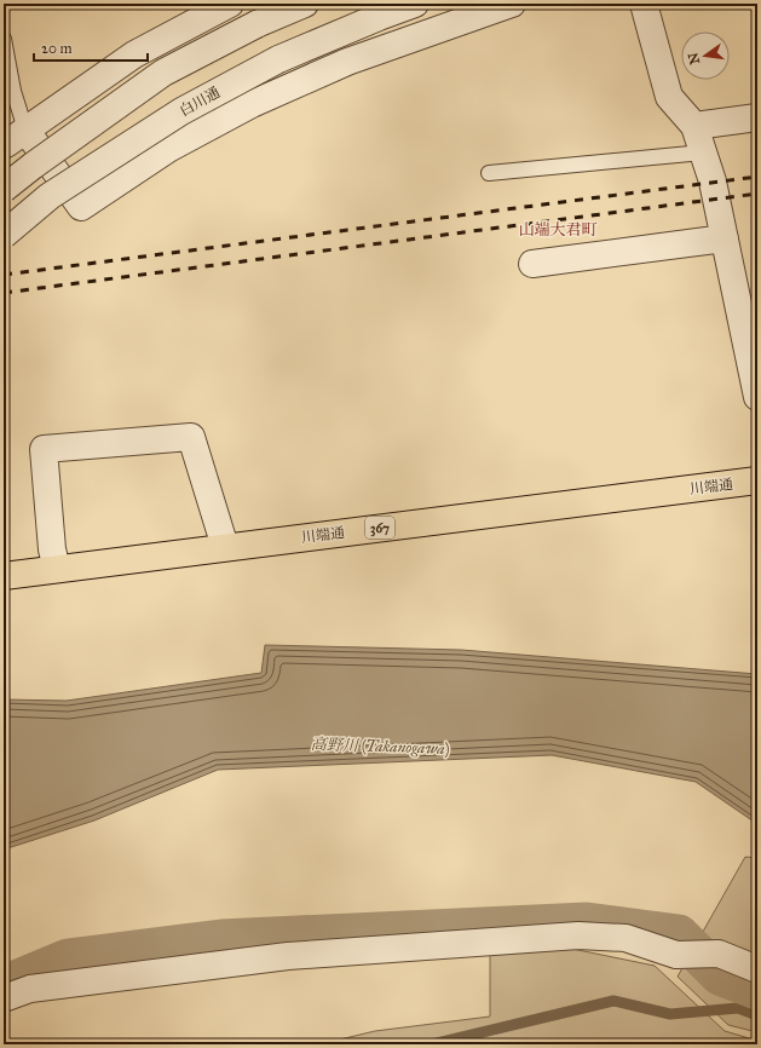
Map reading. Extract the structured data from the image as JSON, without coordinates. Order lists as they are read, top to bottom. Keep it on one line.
{"streets":{"highway":["川端通","367"],"street":["白川通"]},"districts":["山端大君町"],"water":["高野川 (Takanogawa)"],"scale_bar":"20 m","north":"left"}
